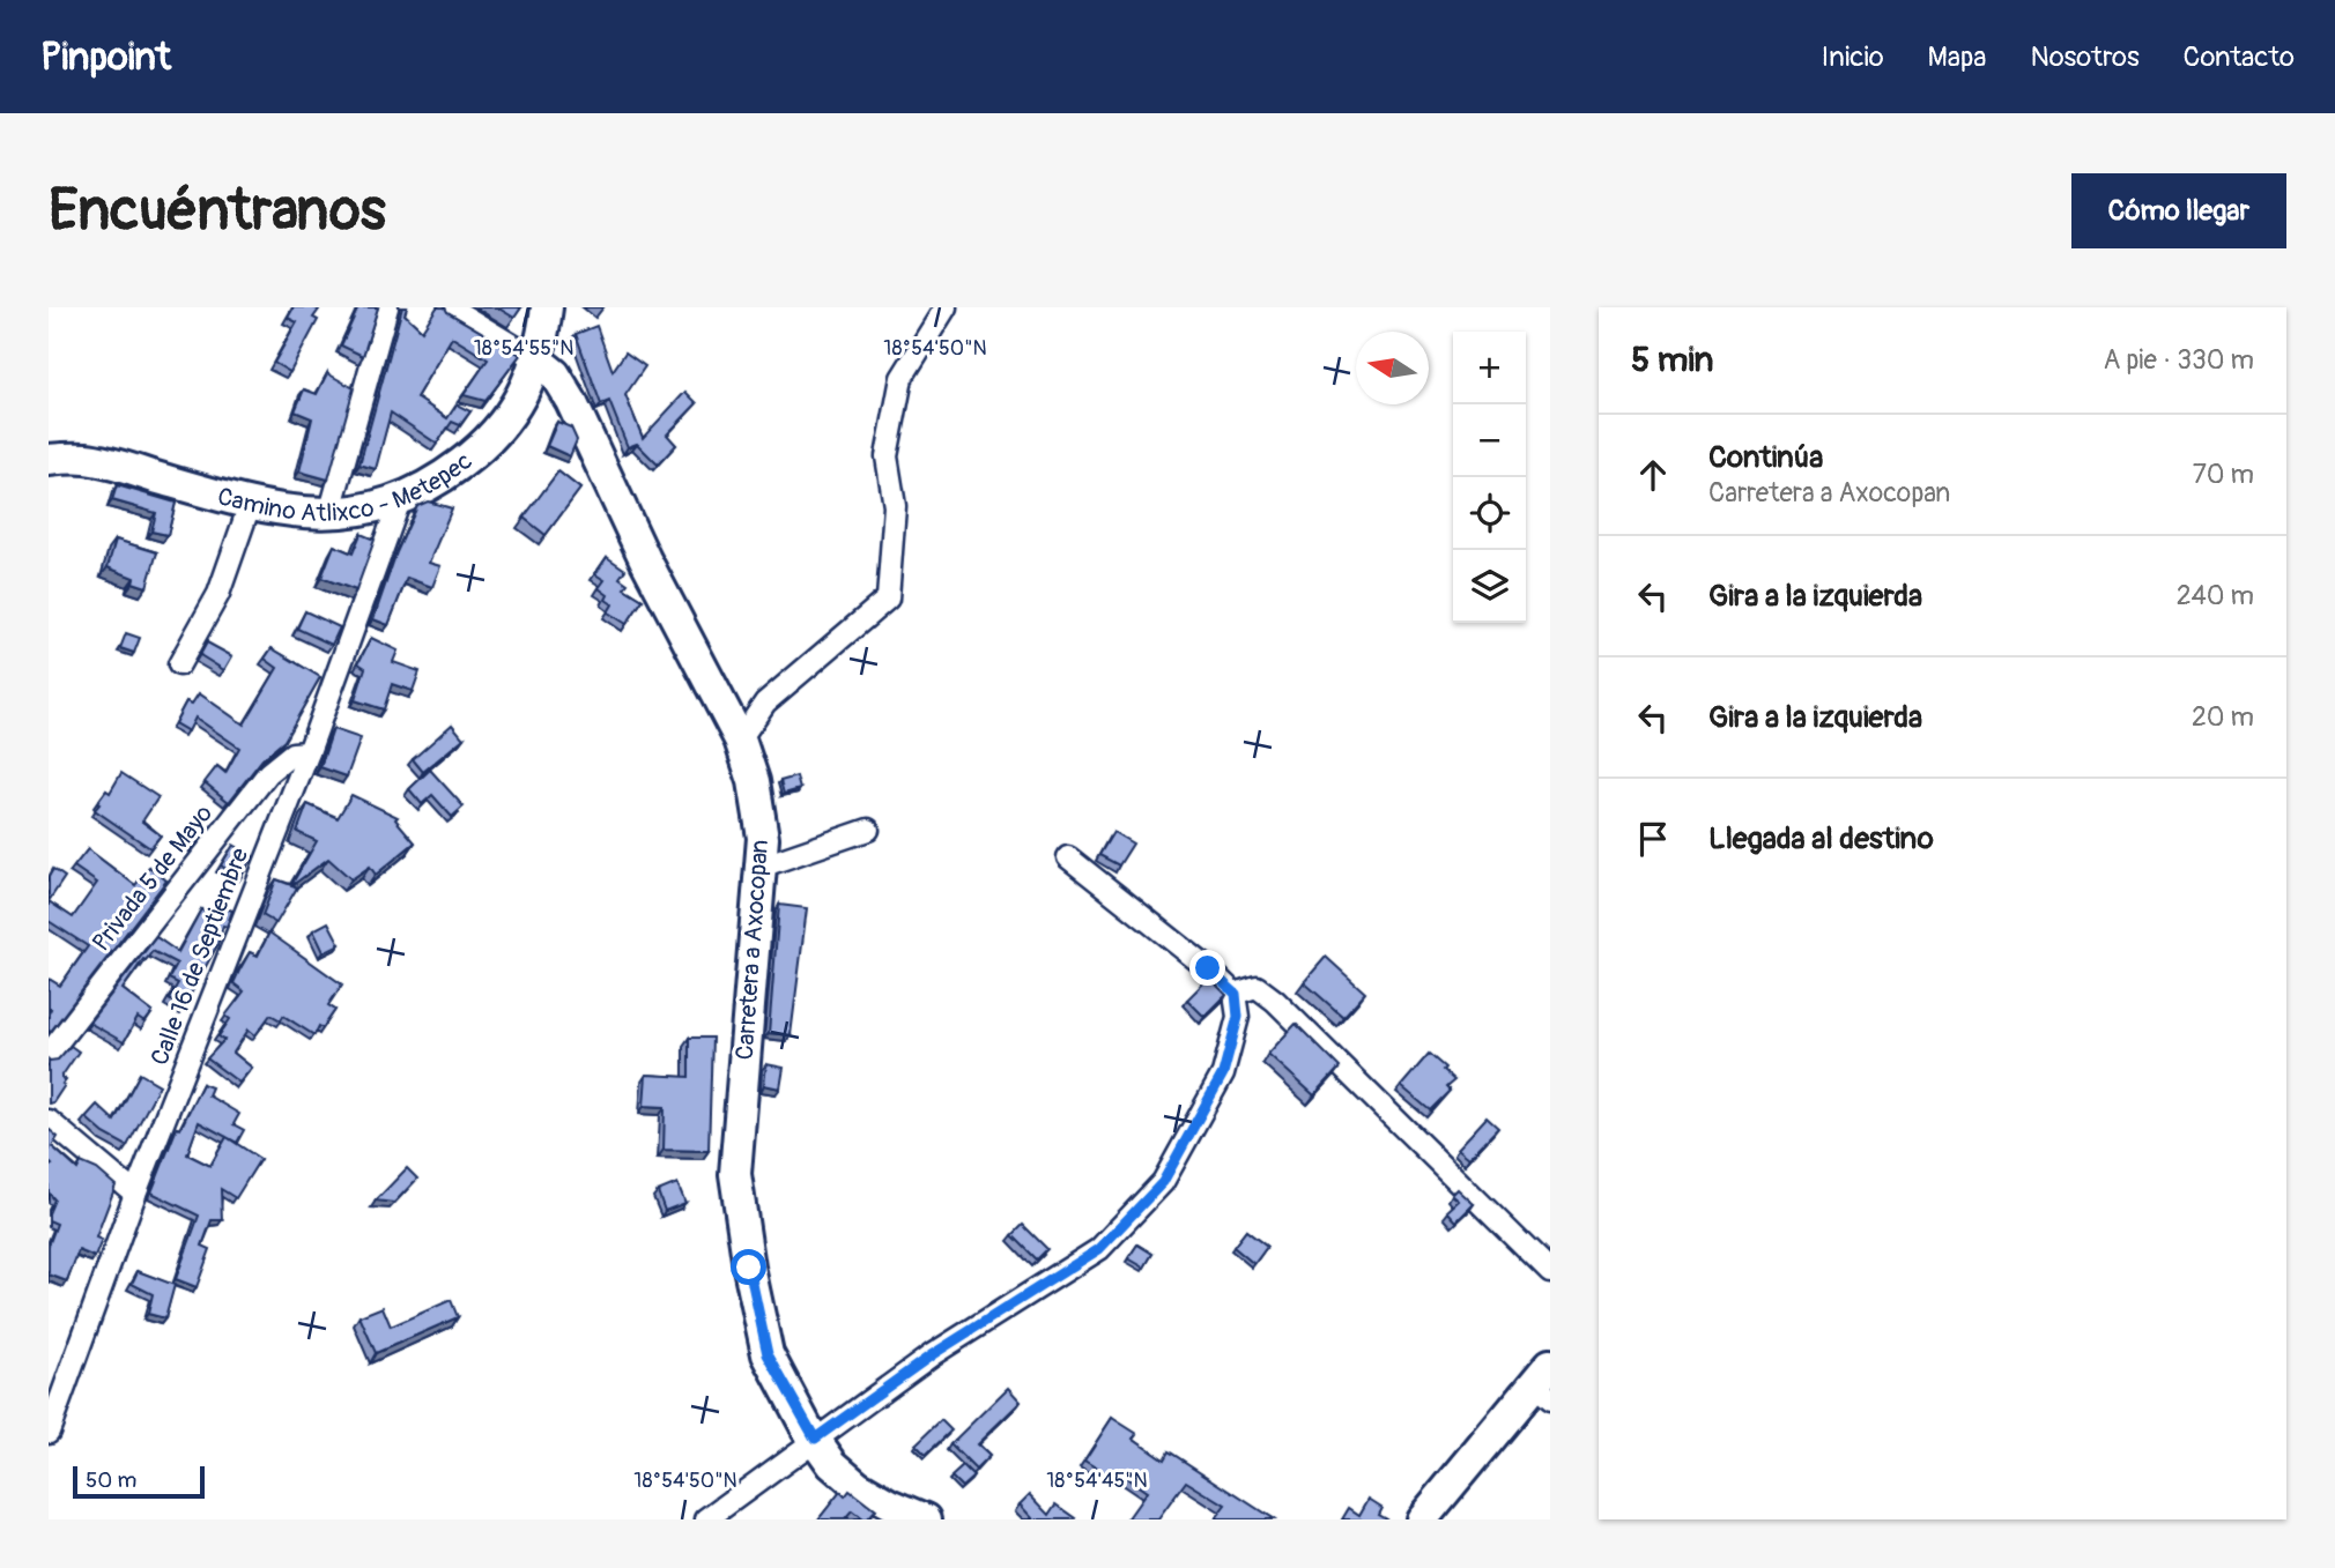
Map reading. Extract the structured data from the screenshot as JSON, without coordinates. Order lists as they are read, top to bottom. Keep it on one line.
{"streets":{"main road":["Camino Atlixco - Metepec","Carretera a Axocopan"],"street":["Privada 5 de Mayo","Calle 16 de Septiembre"]},"crossings":[["Camino Atlixco - Metepec","Carretera a Axocopan"],["Camino Atlixco - Metepec","Calle 16 de Septiembre"],["Privada 5 de Mayo","Calle 16 de Septiembre"]],"scale_bar":"50 m","north":"left","page":{"header":"Pinpoint","nav":["Inicio","Mapa","Nosotros","Contacto"],"buttons":"Cómo llegar","title":"Encuéntranos","heading":["5 min","A pie · 330 m"],"map_buttons":["+","−"],"list":[["Continúa","Carretera a Axocopan","70 m"],["Gira a la izquierda","240 m"],["Gira a la izquierda","20 m"],"Llegada al destino"],"scale":"50 m"},"coordinates":["18°54'55\"N","18°54'50\"N","18°54'45\"N"]}
